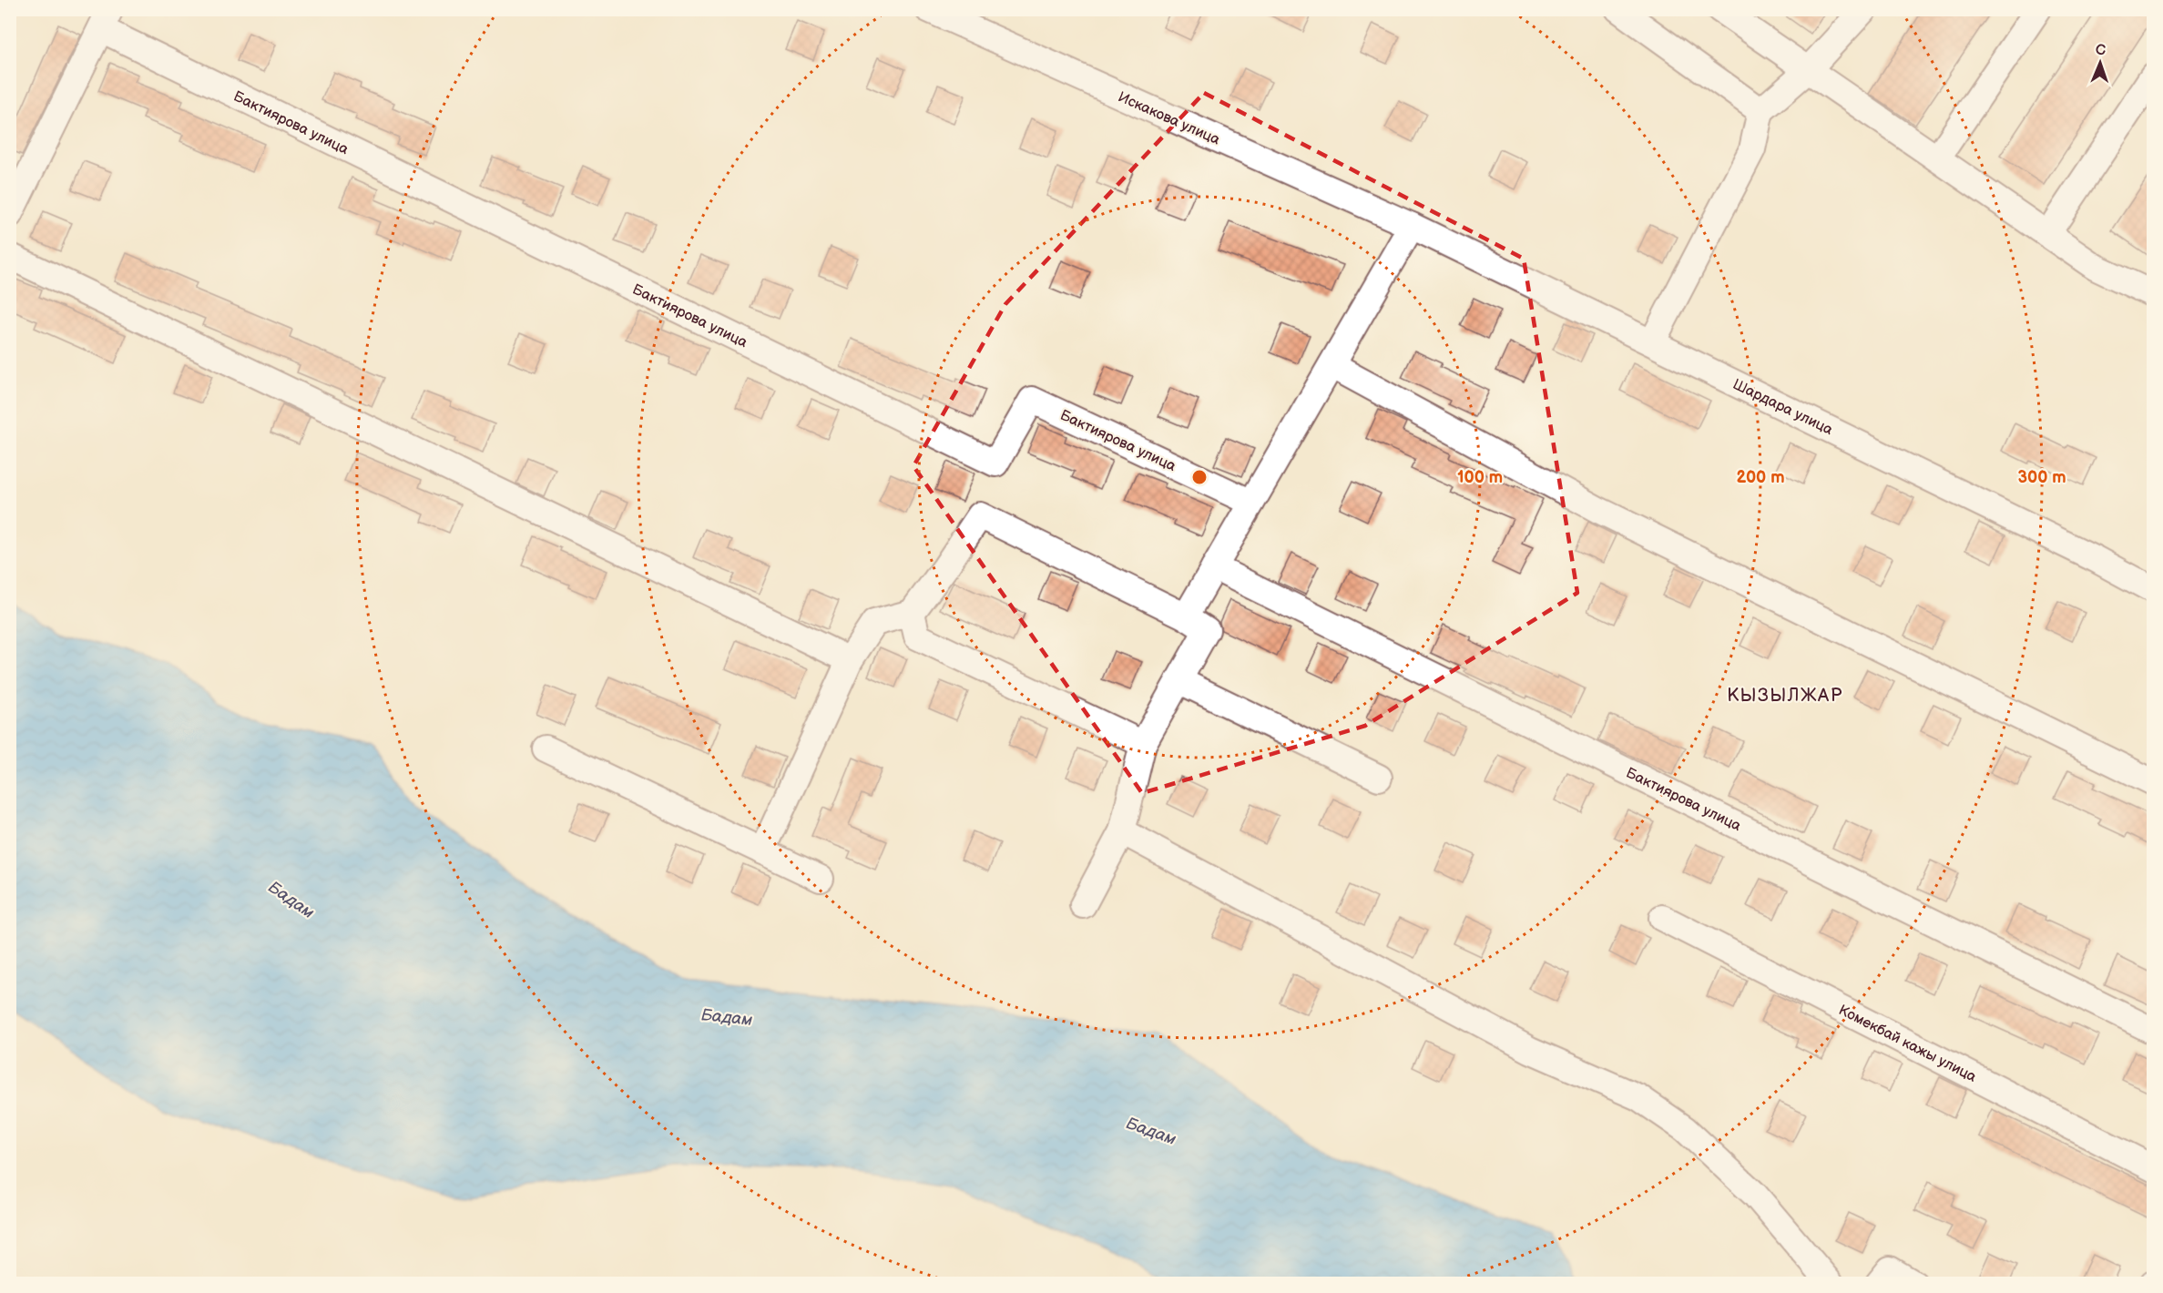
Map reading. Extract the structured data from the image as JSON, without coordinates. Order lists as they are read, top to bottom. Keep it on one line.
{"streets":{"street":["Искакова улица","Бактиярова улица","Шардара улица","Комекбай кажы улица"]},"crossings":[["Искакова улица","Шардара улица"]],"districts":["КЫЗЫЛЖАР"],"water":["Бадам"],"north":"top","rings":["100 m","200 m","300 m"]}
